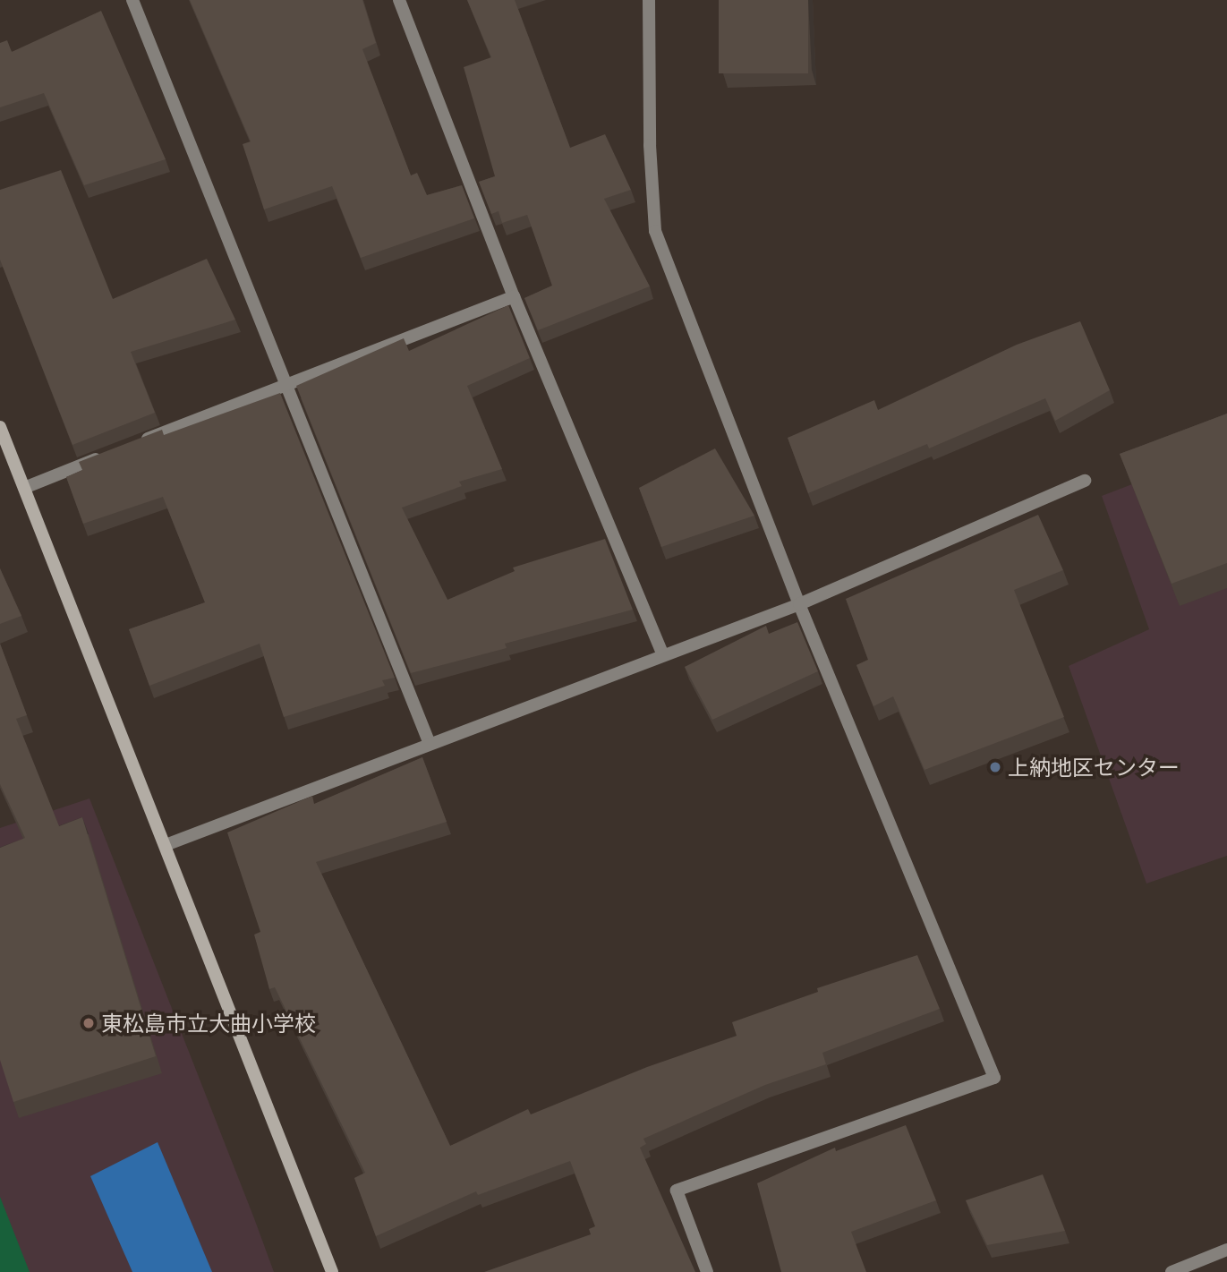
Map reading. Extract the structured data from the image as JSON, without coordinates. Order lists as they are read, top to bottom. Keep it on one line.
{"places":["上納地区センター","東松島市立大曲小学校"]}
